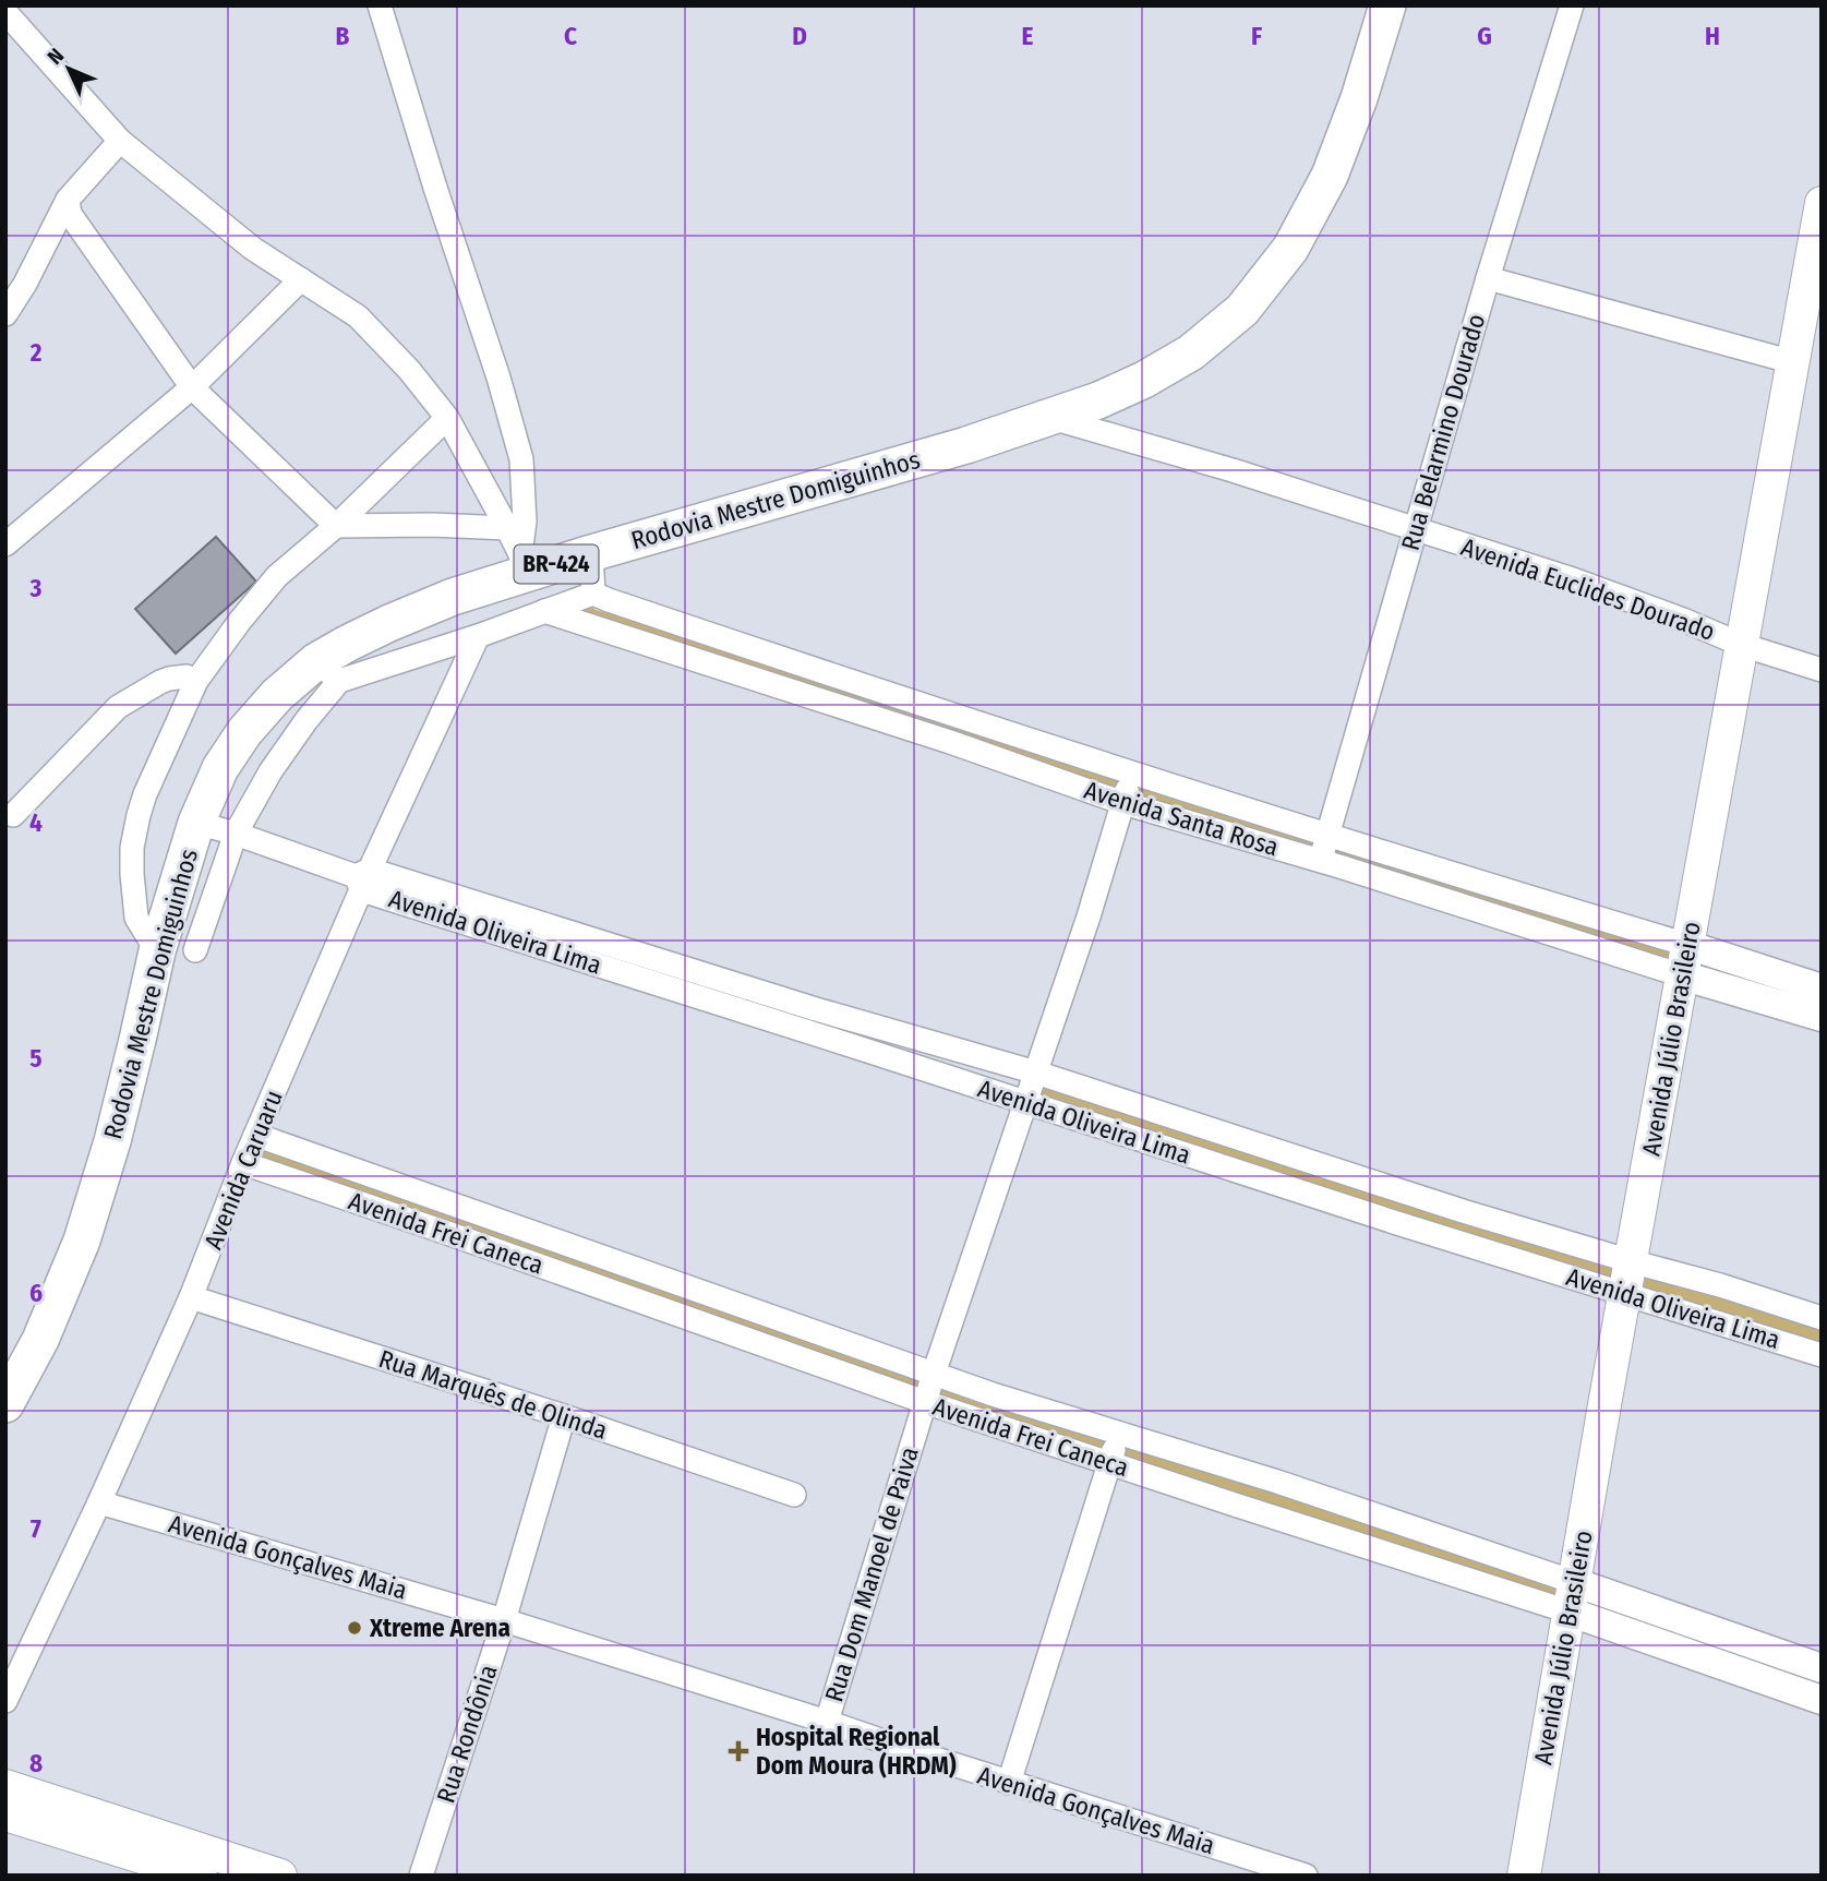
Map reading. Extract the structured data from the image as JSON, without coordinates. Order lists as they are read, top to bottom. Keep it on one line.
{"streets":{"main road":["Rodovia Mestre Domiguinhos","BR-424","Avenida Júlio Brasileiro"],"street":["Rua Belarmino Dourado","Avenida Euclides Dourado","Avenida Santa Rosa","Avenida Oliveira Lima","Avenida Caruaru","Avenida Frei Caneca","Rua Marquês de Olinda","Avenida Gonçalves Maia","Rua Dom Manoel de Paiva","Rua Rondônia"]},"crossings":[["Rua Belarmino Dourado","Avenida Euclides Dourado"],["Rua Belarmino Dourado","Avenida Santa Rosa"],["Rodovia Mestre Domiguinhos","Avenida Euclides Dourado"],["Rodovia Mestre Domiguinhos","Avenida Oliveira Lima"],["Avenida Euclides Dourado","Avenida Júlio Brasileiro"],["Avenida Santa Rosa","Avenida Júlio Brasileiro"],["Avenida Santa Rosa","Rua Dom Manoel de Paiva"],["Avenida Oliveira Lima","Avenida Júlio Brasileiro"],["Avenida Oliveira Lima","Avenida Caruaru"],["Avenida Oliveira Lima","Rua Dom Manoel de Paiva"],["Avenida Júlio Brasileiro","Avenida Frei Caneca"],["Avenida Caruaru","Avenida Frei Caneca"],["Avenida Caruaru","Rua Marquês de Olinda"],["Avenida Caruaru","Avenida Gonçalves Maia"],["Avenida Frei Caneca","Rua Dom Manoel de Paiva"],["Rua Marquês de Olinda","Rua Rondônia"],["Avenida Gonçalves Maia","Rua Dom Manoel de Paiva"],["Avenida Gonçalves Maia","Rua Rondônia"]],"places":{"other":["Xtreme Arena"],"health":["Hospital Regional Dom Moura (HRDM)"]},"north":"top left","grid":{"columns":["B","C","D","E","F","G","H"],"rows":["2","3","4","5","6","7","8"]}}
